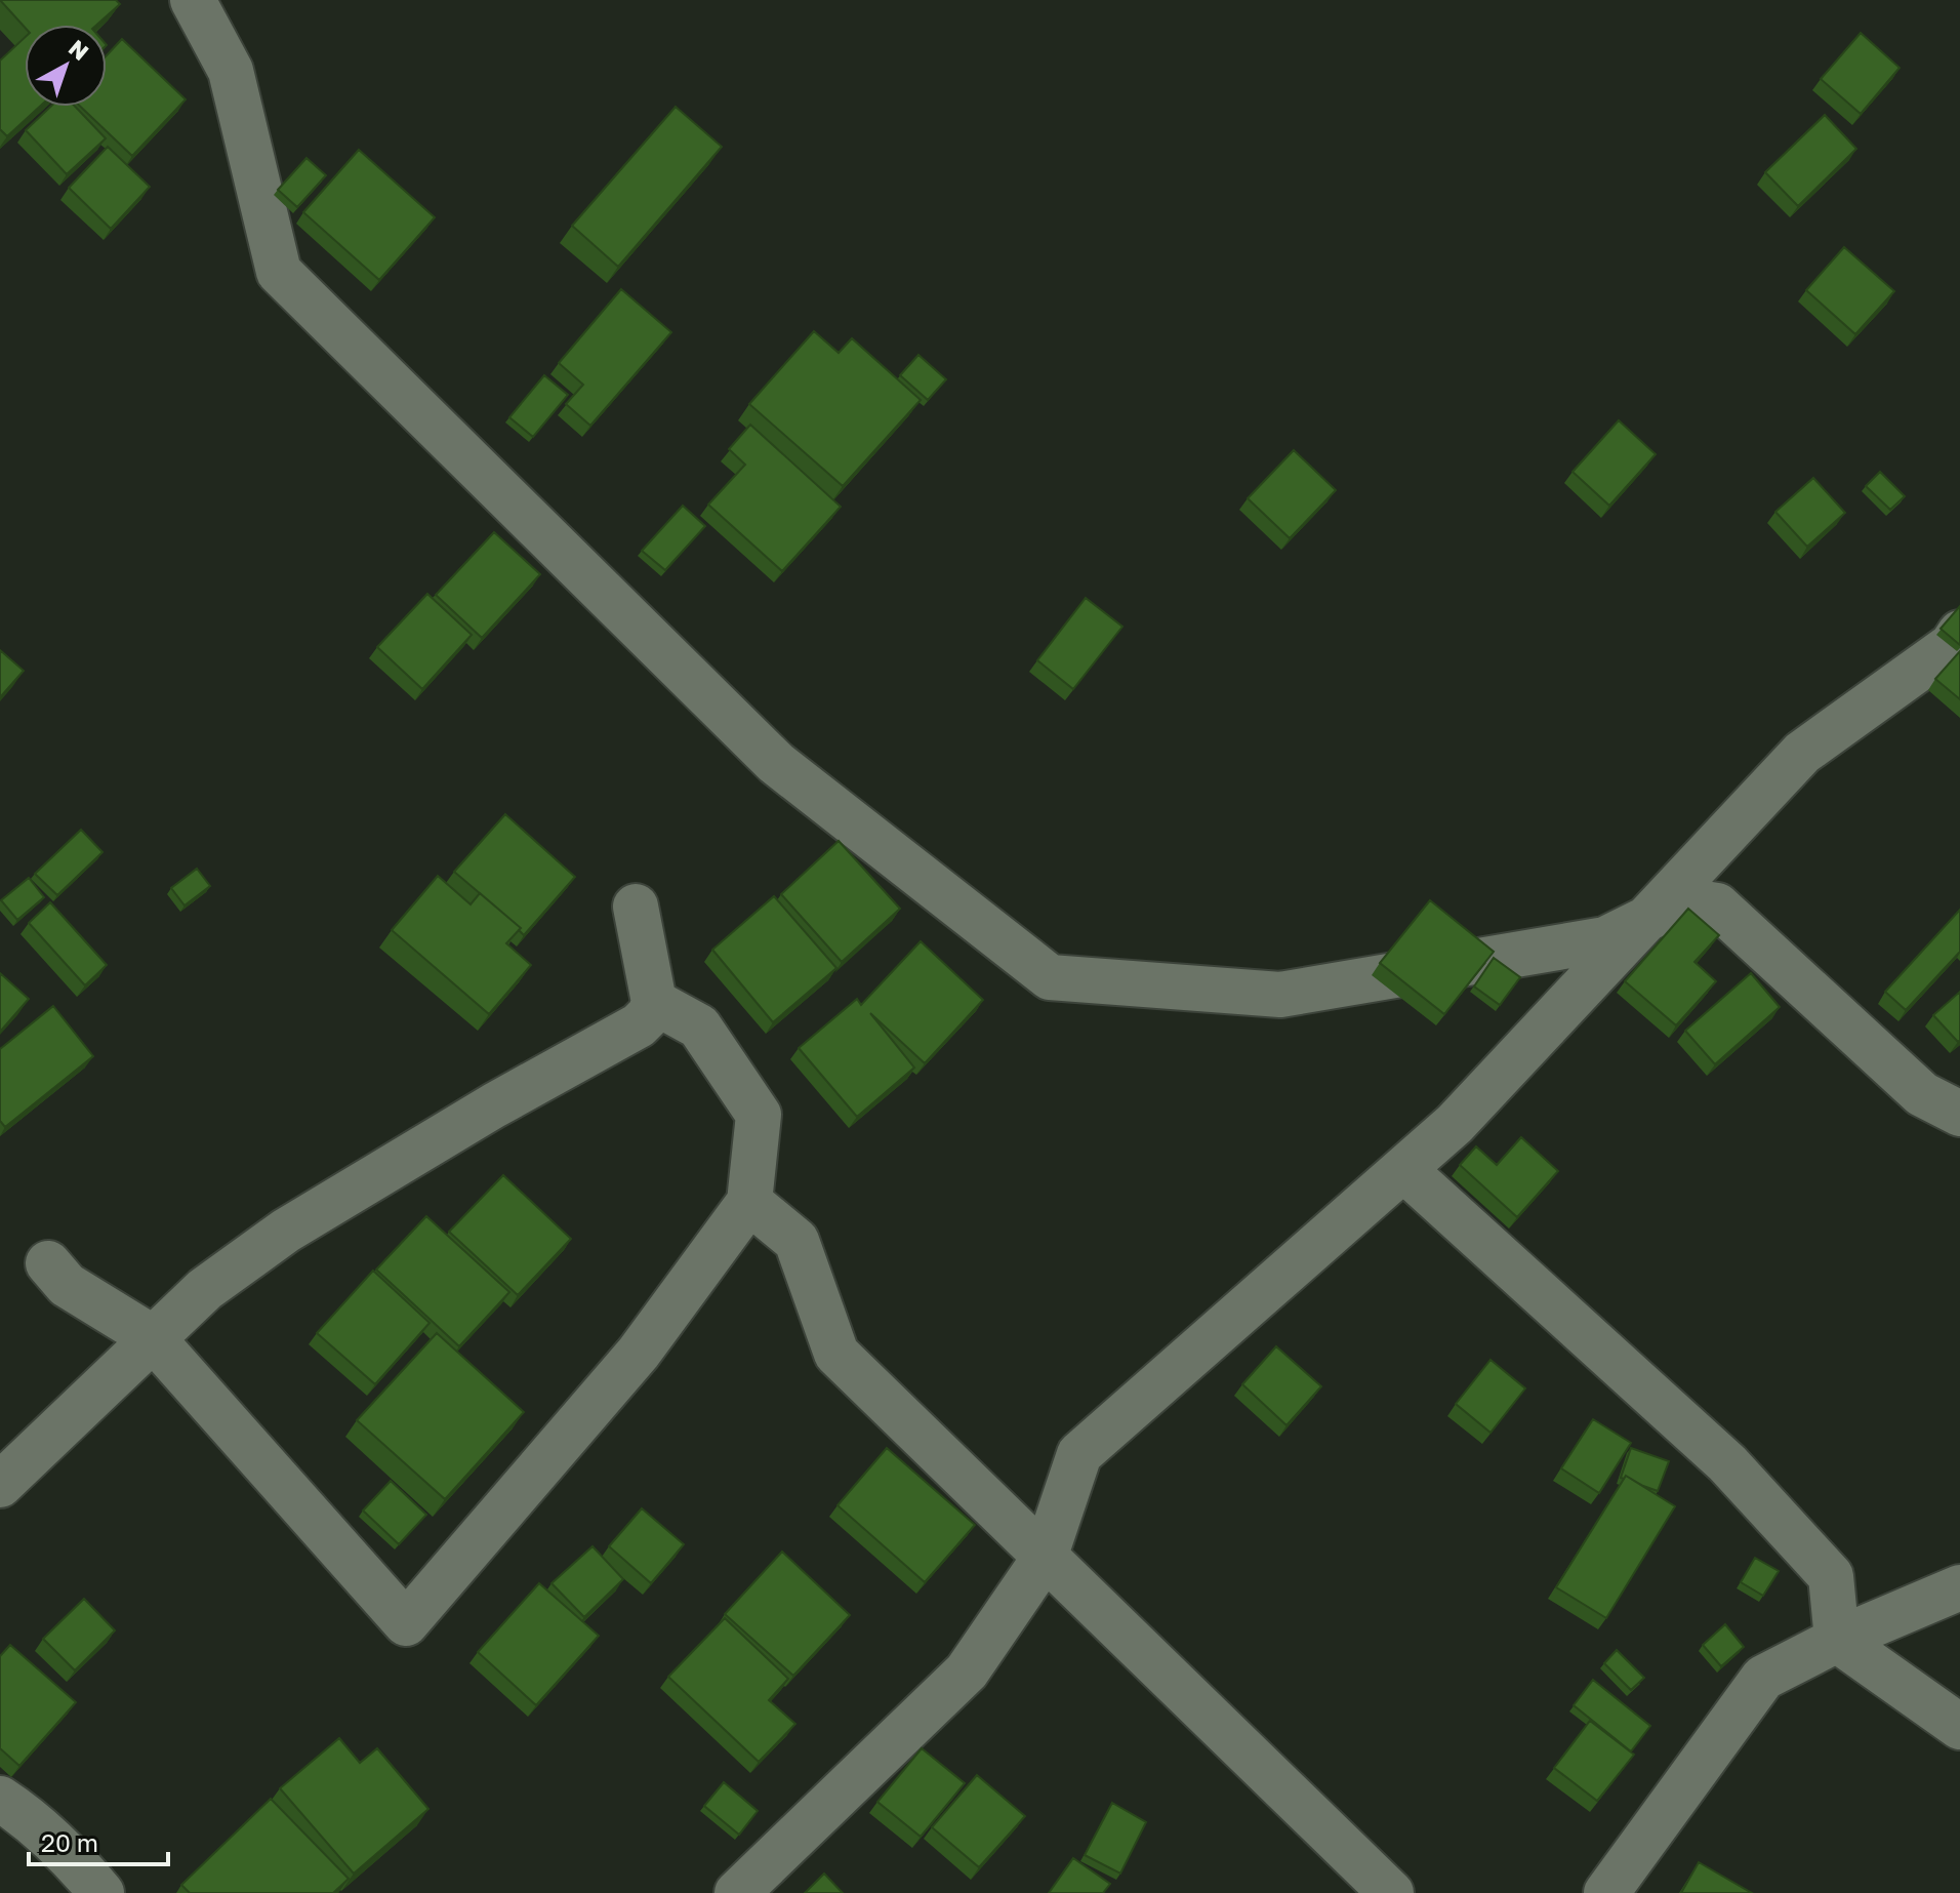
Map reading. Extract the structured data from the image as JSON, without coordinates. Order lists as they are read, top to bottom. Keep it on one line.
{"scale_bar":"20 m","north":"top right"}
